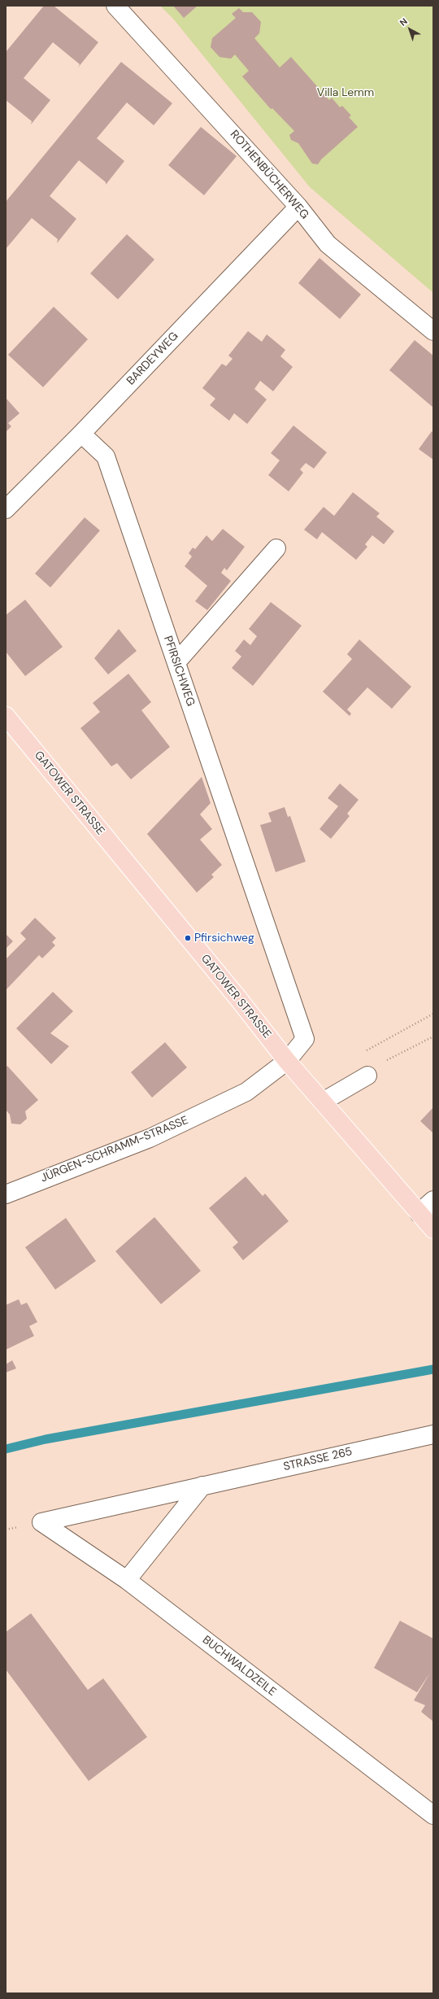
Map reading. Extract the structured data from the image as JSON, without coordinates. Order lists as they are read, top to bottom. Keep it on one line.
{"streets":{"main road":["GATOWER STRASSE"],"street":["ROTHENBÜCHERWEG","BARDEYWEG","PFIRSICHWEG","JÜRGEN-SCHRAMM-STRASSE","STRASSE 265","BUCHWALDZEILE"]},"crossings":[["ROTHENBÜCHERWEG","BARDEYWEG"],["BARDEYWEG","PFIRSICHWEG"],["PFIRSICHWEG","GATOWER STRASSE"],["PFIRSICHWEG","JÜRGEN-SCHRAMM-STRASSE"],["GATOWER STRASSE","JÜRGEN-SCHRAMM-STRASSE"],["STRASSE 265","BUCHWALDZEILE"]],"parks":["Villa Lemm"],"places":["Pfirsichweg"],"north":"top left"}
